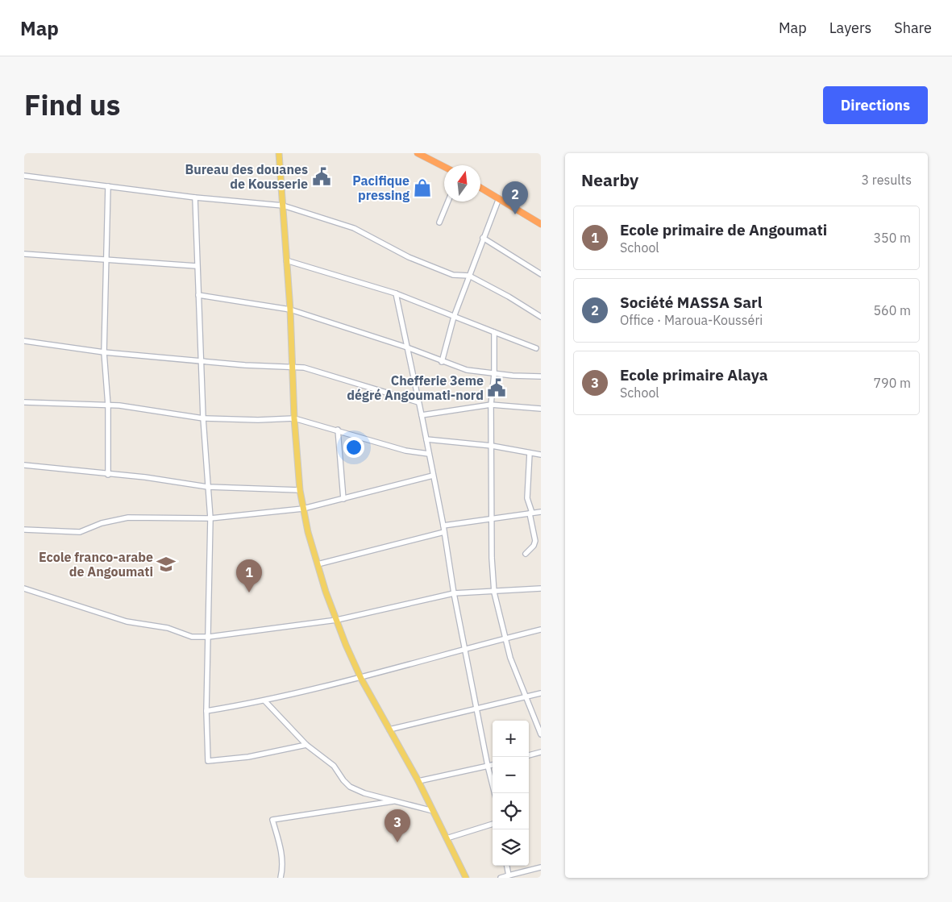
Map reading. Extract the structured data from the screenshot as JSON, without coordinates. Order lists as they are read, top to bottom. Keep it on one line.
{"places":{"public building":["Bureau des douanes de Kousserie","Chefferie 3eme dégré Angoumati-nord"],"shop":["Pacifique pressing"],"school or university":["Ecole franco-arabe de Angoumati"]},"north":"top","page":{"header":"Map","nav":["Map","Layers","Share"],"title":"Find us","buttons":"Directions","heading":["Nearby","3 results"],"pins":["2","1","3"],"list":[{"mark":"1","name":"Ecole primaire de Angoumati","note":"School","value":"350 m"},{"mark":"2","name":"Société MASSA Sarl","note":"Office · Maroua-Kousséri","value":"560 m"},{"mark":"3","name":"Ecole primaire Alaya","note":"School","value":"790 m"}],"map_buttons":["+","−"]}}
